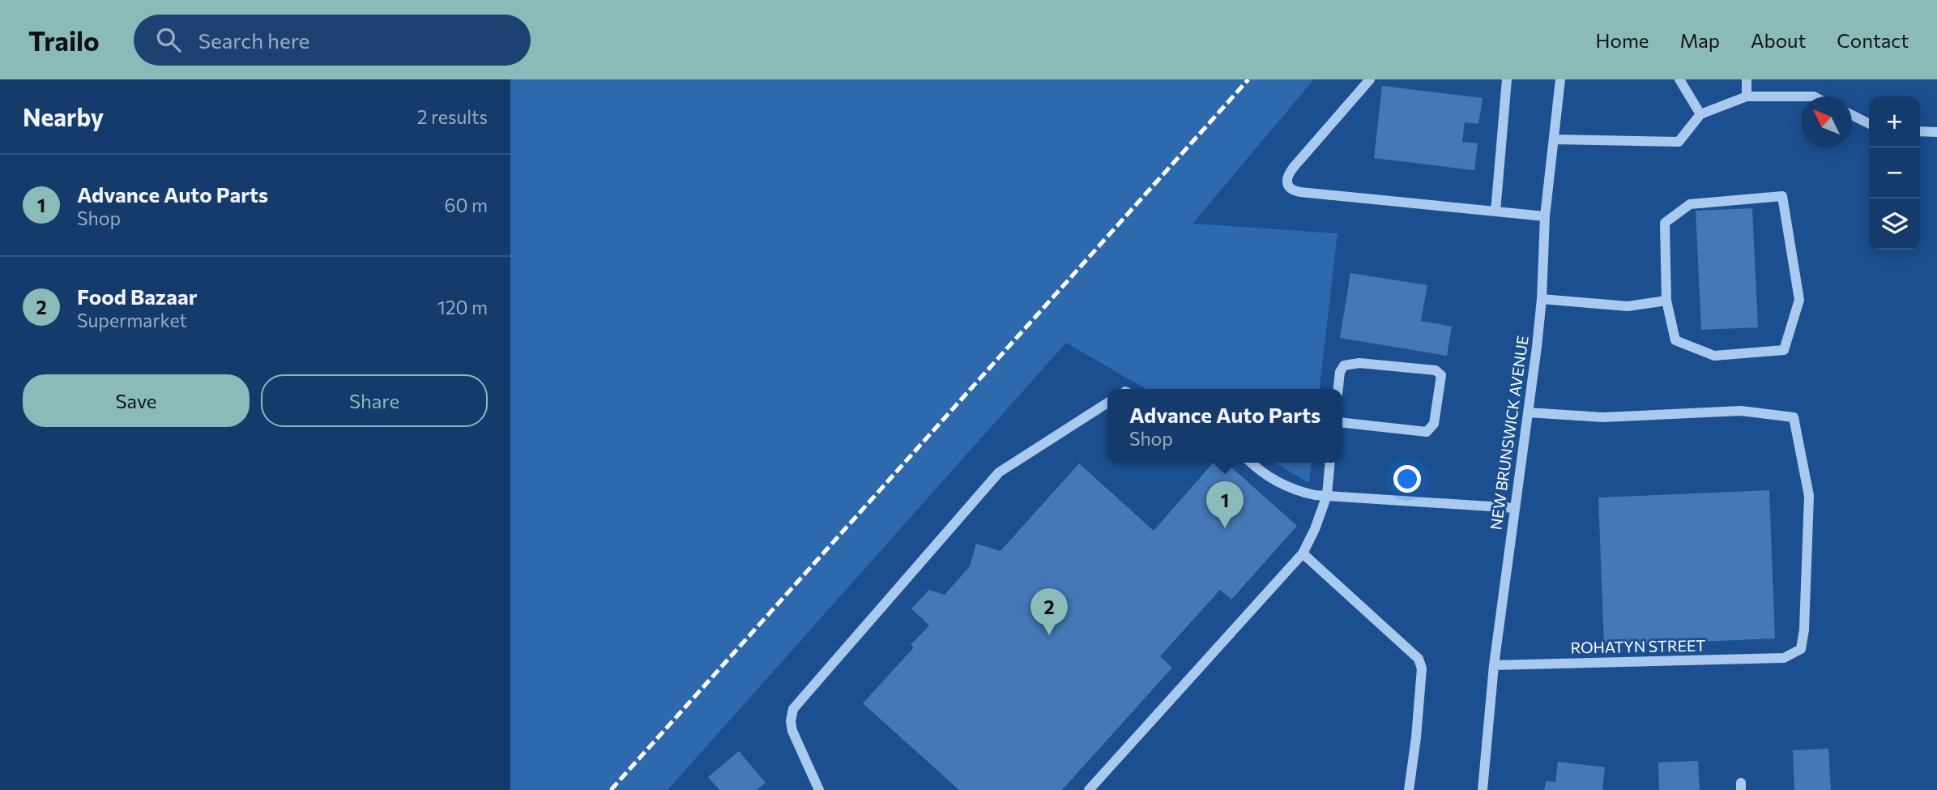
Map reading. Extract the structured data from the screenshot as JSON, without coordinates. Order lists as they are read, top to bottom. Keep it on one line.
{"streets":{"street":["NEW BRUNSWICK AVENUE","ROHATYN STREET"]},"crossings":[["NEW BRUNSWICK AVENUE","ROHATYN STREET"]],"north":"top left","page":{"header":"Trailo","search":"Search here","nav":["Home","Map","About","Contact"],"heading":["Nearby","2 results"],"map_buttons":["+","−"],"list":[{"mark":"1","name":"Advance Auto Parts","note":"Shop","value":"60 m"},{"mark":"2","name":"Food Bazaar","note":"Supermarket","value":"120 m"}],"buttons":["Save","Share"],"popup":["Advance Auto Parts","Shop"],"pins":["1","2"]}}
